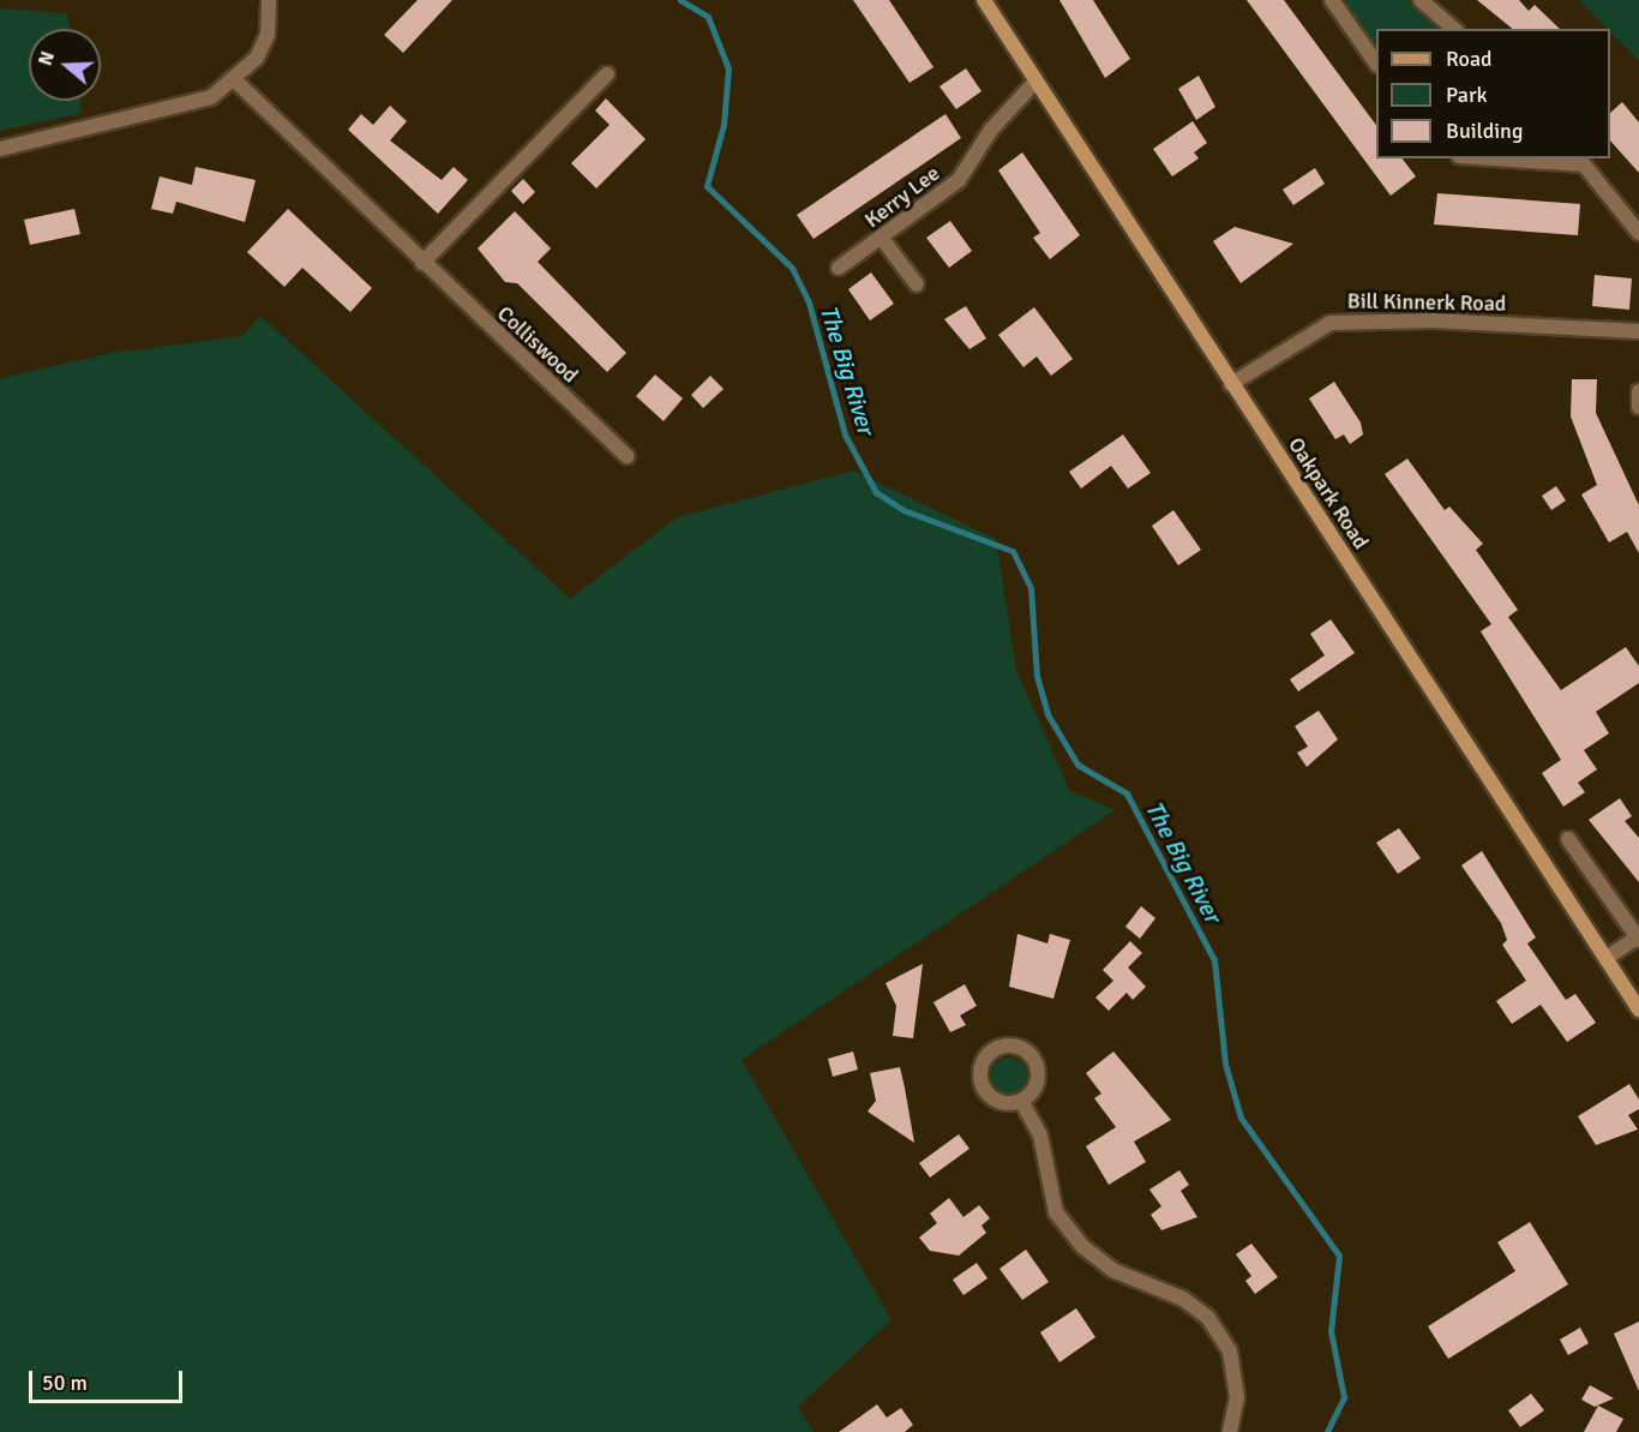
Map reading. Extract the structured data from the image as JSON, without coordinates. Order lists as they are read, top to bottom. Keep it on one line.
{"streets":{"main road":["Oakpark Road"],"street":["Kerry Lee","Bill Kinnerk Road","Colliswood"]},"crossings":[["Kerry Lee","Oakpark Road"],["Bill Kinnerk Road","Oakpark Road"]],"water":["The Big River"],"legend":["Road","Park","Building"],"scale_bar":"50 m","north":"left"}
